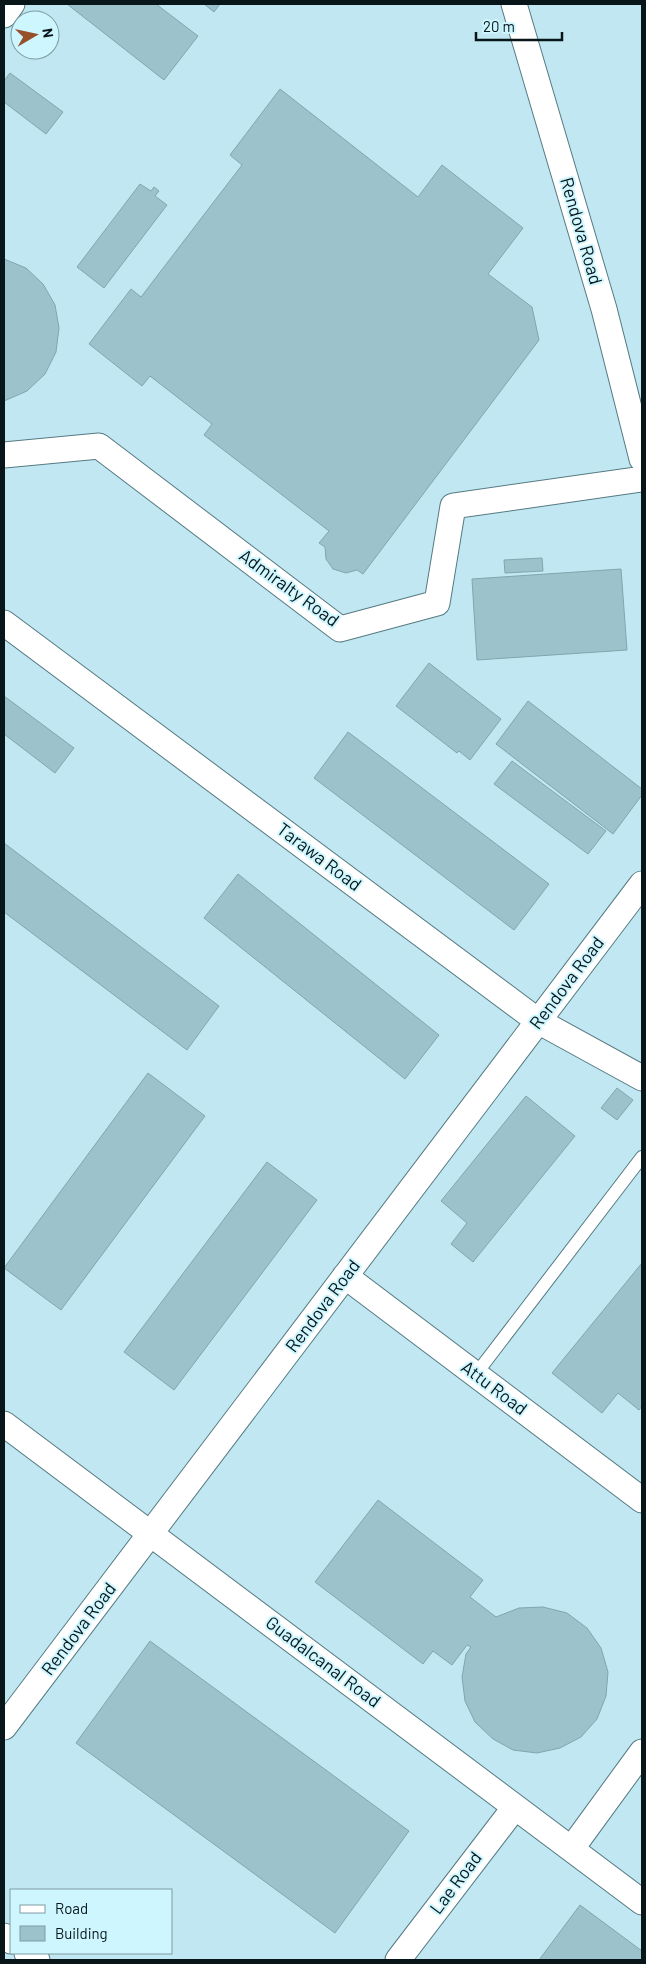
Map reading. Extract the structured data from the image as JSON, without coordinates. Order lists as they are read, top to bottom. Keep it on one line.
{"streets":{"street":["Rendova Road","Admiralty Road","Tarawa Road","Attu Road","Guadalcanal Road","Lae Road"]},"crossings":[["Rendova Road","Tarawa Road"],["Rendova Road","Attu Road"],["Rendova Road","Guadalcanal Road"],["Guadalcanal Road","Lae Road"]],"legend":["Road","Building"],"scale_bar":"20 m","north":"right"}
